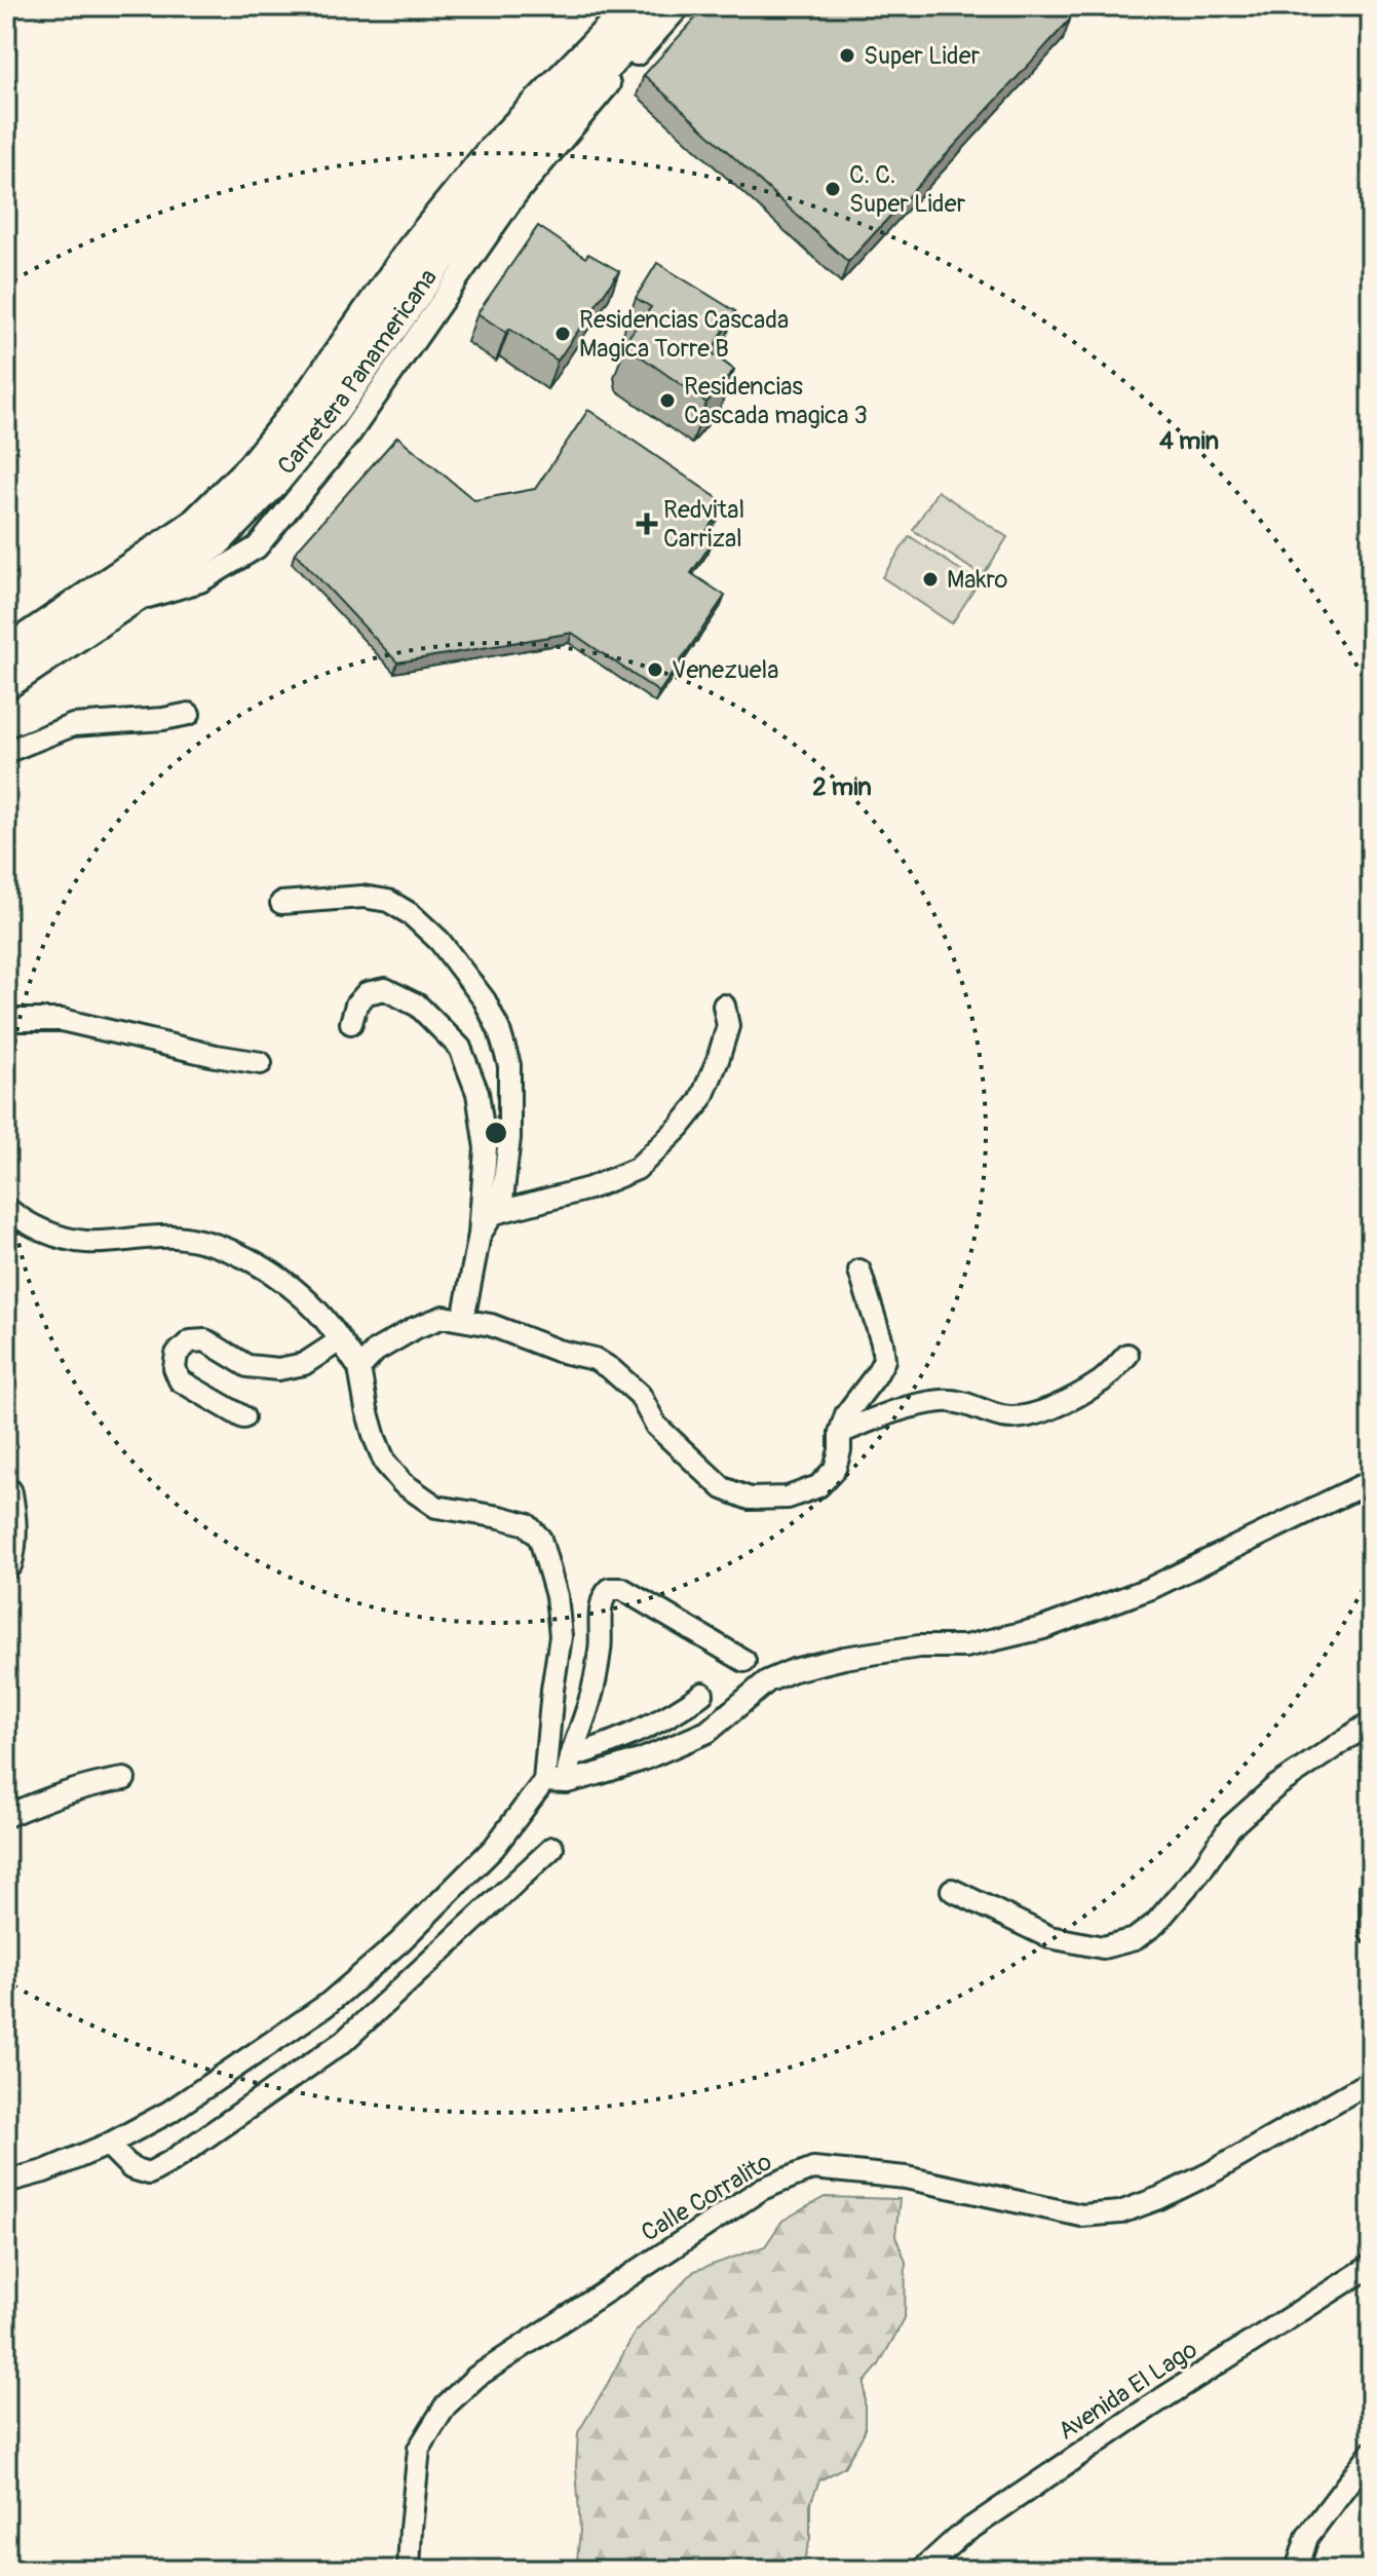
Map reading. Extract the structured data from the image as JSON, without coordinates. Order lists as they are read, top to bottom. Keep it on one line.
{"streets":{"main road":["Carretera Panamericana"],"street":["Calle Corralito","Avenida El Lago"]},"places":{"other":["Super Lider","C. C. Super Lider","Residencias Cascada Magica Torre B","Residencias Cascada magica 3","Makro","Venezuela"],"health":["Redvital Carrizal"]},"rings":["4 min","2 min"]}
